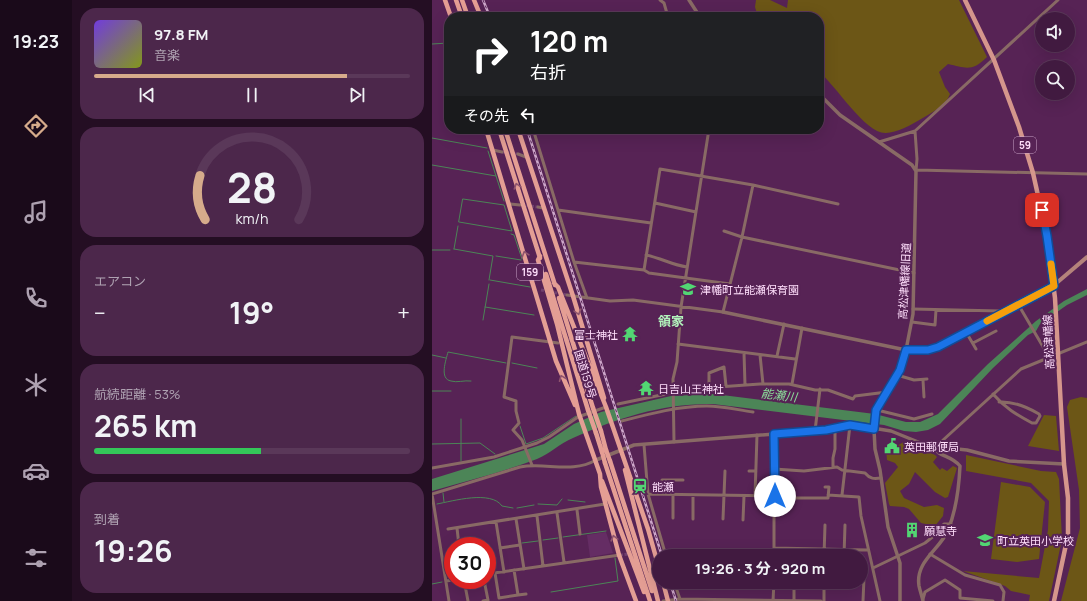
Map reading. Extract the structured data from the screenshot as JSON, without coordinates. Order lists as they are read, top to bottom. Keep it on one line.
{"streets":{"highway":["159","国道159号"],"main road":["59","高松津幡線"],"street":["高松津幡線旧道"]},"crossings":[["159","国道159号"]],"districts":["領家"],"water":["能瀬川"],"places":{"school or university":["津幡町立能瀬保育園","町立英田小学校"],"temple":["富士神社","日吉山王神社"],"public building":["英田郵便局"],"station":["能瀬"],"building":["願慧寺"]},"page":{"tabs":"19:23","turn":["120 m","右折"],"song":["97.8 FM","音楽"],"then":"その先","tile":["エアコン",["航続距離 · 53%","265 km"],["到着","19:26"]],"heat":["−","19°","+"],"limit":"30","trip":"19:26 · 3 分 · 920 m","gauge":["28","km/h"]}}
